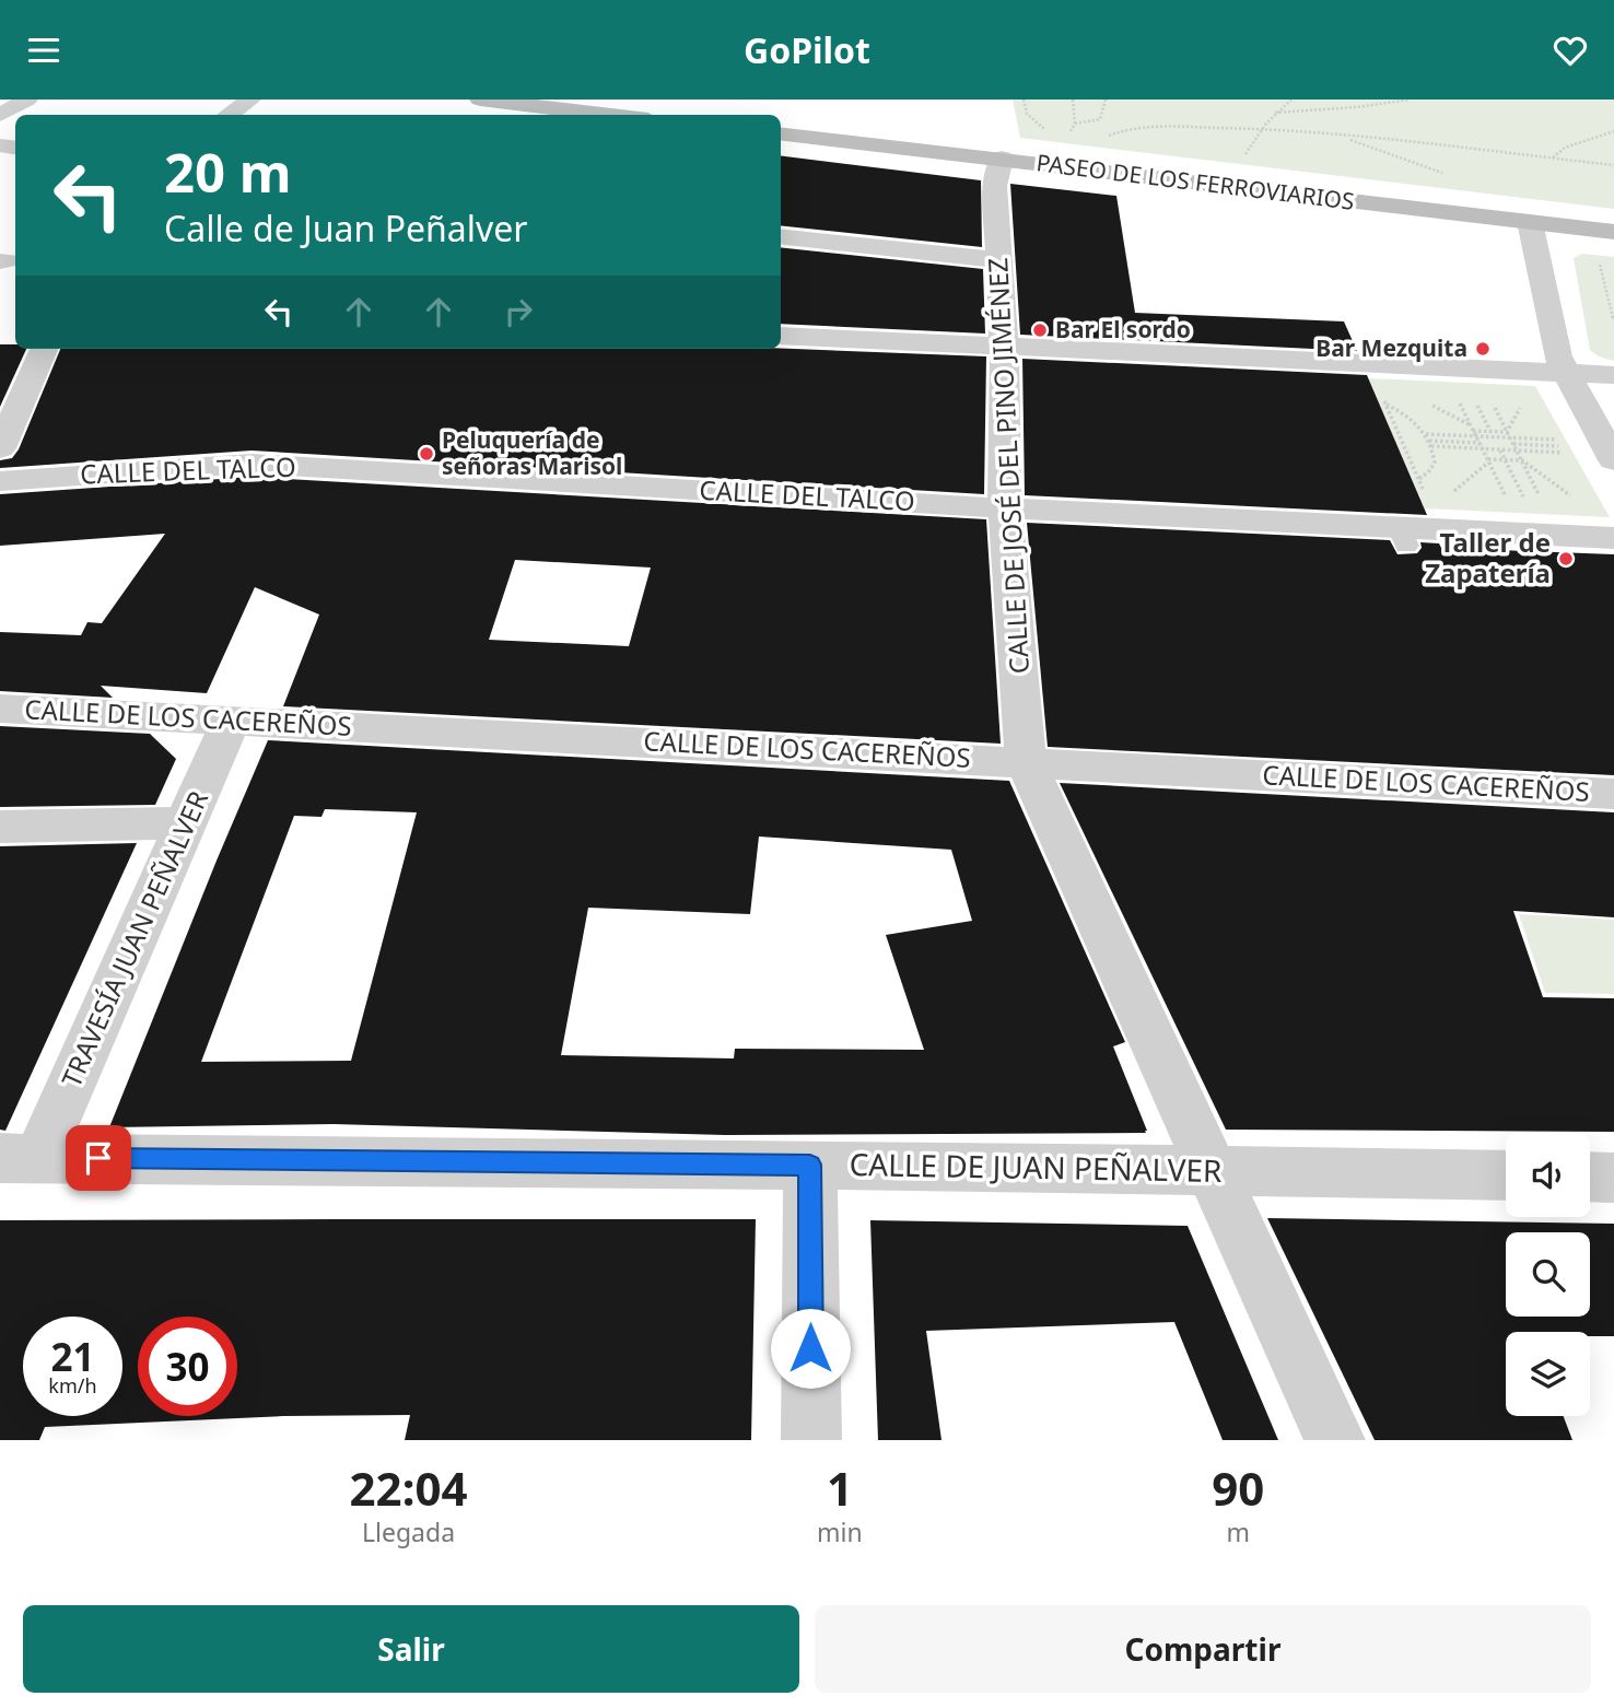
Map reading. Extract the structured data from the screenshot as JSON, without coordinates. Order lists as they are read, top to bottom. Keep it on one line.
{"streets":{"main road":["PASEO DE LOS FERROVIARIOS"],"street":["CALLE DE JOSÉ DEL PINO JIMÉNEZ","CALLE DEL TALCO","CALLE DE LOS CACEREÑOS","TRAVESÍA JUAN PEÑALVER","CALLE DE JUAN PEÑALVER"]},"crossings":[["PASEO DE LOS FERROVIARIOS","CALLE DE JOSÉ DEL PINO JIMÉNEZ"],["CALLE DE JOSÉ DEL PINO JIMÉNEZ","CALLE DEL TALCO"],["CALLE DE JOSÉ DEL PINO JIMÉNEZ","CALLE DE LOS CACEREÑOS"],["CALLE DE JOSÉ DEL PINO JIMÉNEZ","CALLE DE JUAN PEÑALVER"],["CALLE DE LOS CACEREÑOS","TRAVESÍA JUAN PEÑALVER"],["TRAVESÍA JUAN PEÑALVER","CALLE DE JUAN PEÑALVER"]],"places":["Bar El sordo","Bar Mezquita","Peluquería de señoras Marisol","Taller de Zapatería"],"page":{"header":"GoPilot","turn":["20 m","Calle de Juan Peñalver"],"speed":"21 km/h","limit":"30","eta":["22:04","Llegada","1","min","90","m"],"buttons":["Salir","Compartir"]}}
